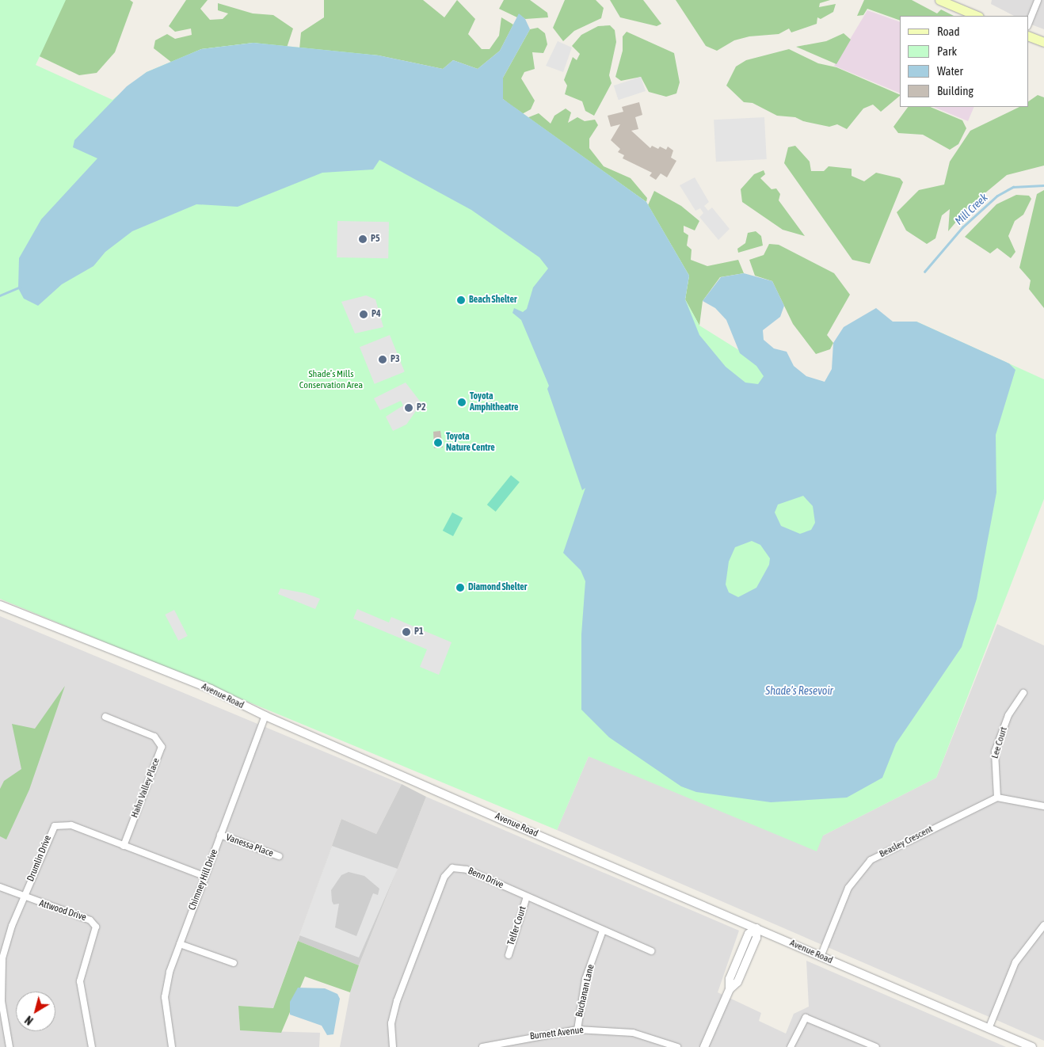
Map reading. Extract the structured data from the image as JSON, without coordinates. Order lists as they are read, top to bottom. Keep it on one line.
{"streets":{"street":["Avenue Road","Lee Court","Hahn Valley Place","Beasley Crescent","Vanessa Place","Drumlin Drive","Benn Drive","Chimney Hill Drive","Attwood Drive","Telfer Court","Buchanan Lane","Burnett Avenue"]},"crossings":[["Avenue Road","Beasley Crescent"],["Avenue Road","Chimney Hill Drive"],["Lee Court","Beasley Crescent"],["Hahn Valley Place","Drumlin Drive"],["Vanessa Place","Chimney Hill Drive"],["Drumlin Drive","Chimney Hill Drive"],["Drumlin Drive","Attwood Drive"],["Benn Drive","Telfer Court"],["Benn Drive","Buchanan Lane"],["Buchanan Lane","Burnett Avenue"]],"water":["Mill Creek","Shade’s Resevoir"],"parks":["Shade’s Mills Conservation Area"],"places":["P5","Beach Shelter","P4","P3","Toyota Amphitheatre","P2","Toyota Nature Centre","Diamond Shelter","P1"],"legend":["Road","Park","Water","Building"],"north":"bottom left"}
